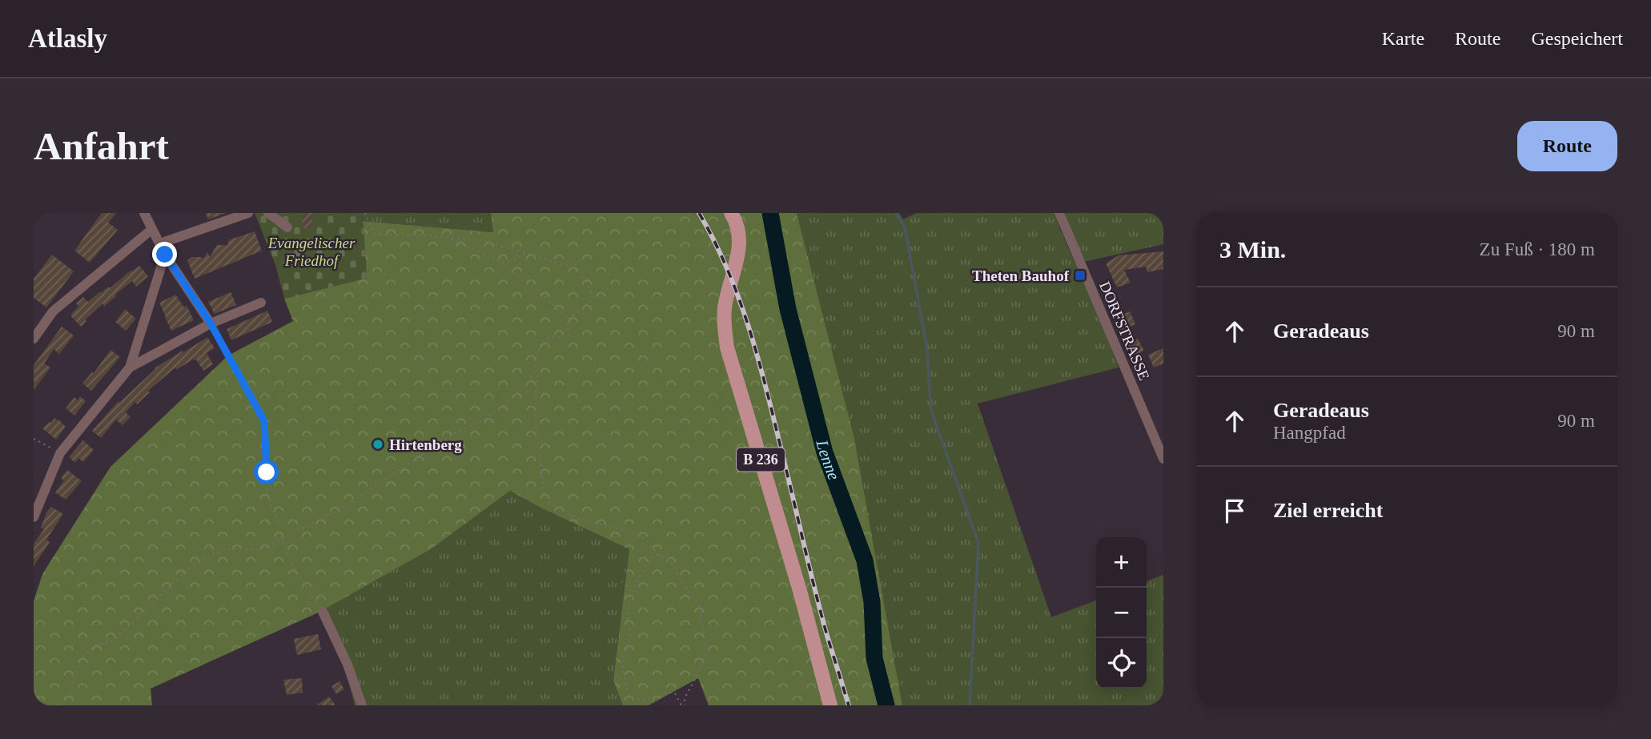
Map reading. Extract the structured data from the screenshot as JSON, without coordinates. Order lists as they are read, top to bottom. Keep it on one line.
{"streets":{"main road":["B 236"],"street":["DORFSTRASSE"]},"water":["Lenne"],"parks":["Evangelischer Friedhof"],"places":{"transit":["Theten Bauhof"],"other":["Hirtenberg"]},"page":{"header":"Atlasly","nav":["Karte","Route","Gespeichert"],"buttons":"Route","title":"Anfahrt","heading":["3 Min.","Zu Fuß · 180 m"],"list":[["Geradeaus","90 m"],["Geradeaus","Hangpfad","90 m"],"Ziel erreicht"],"map_buttons":["+","−"]}}
